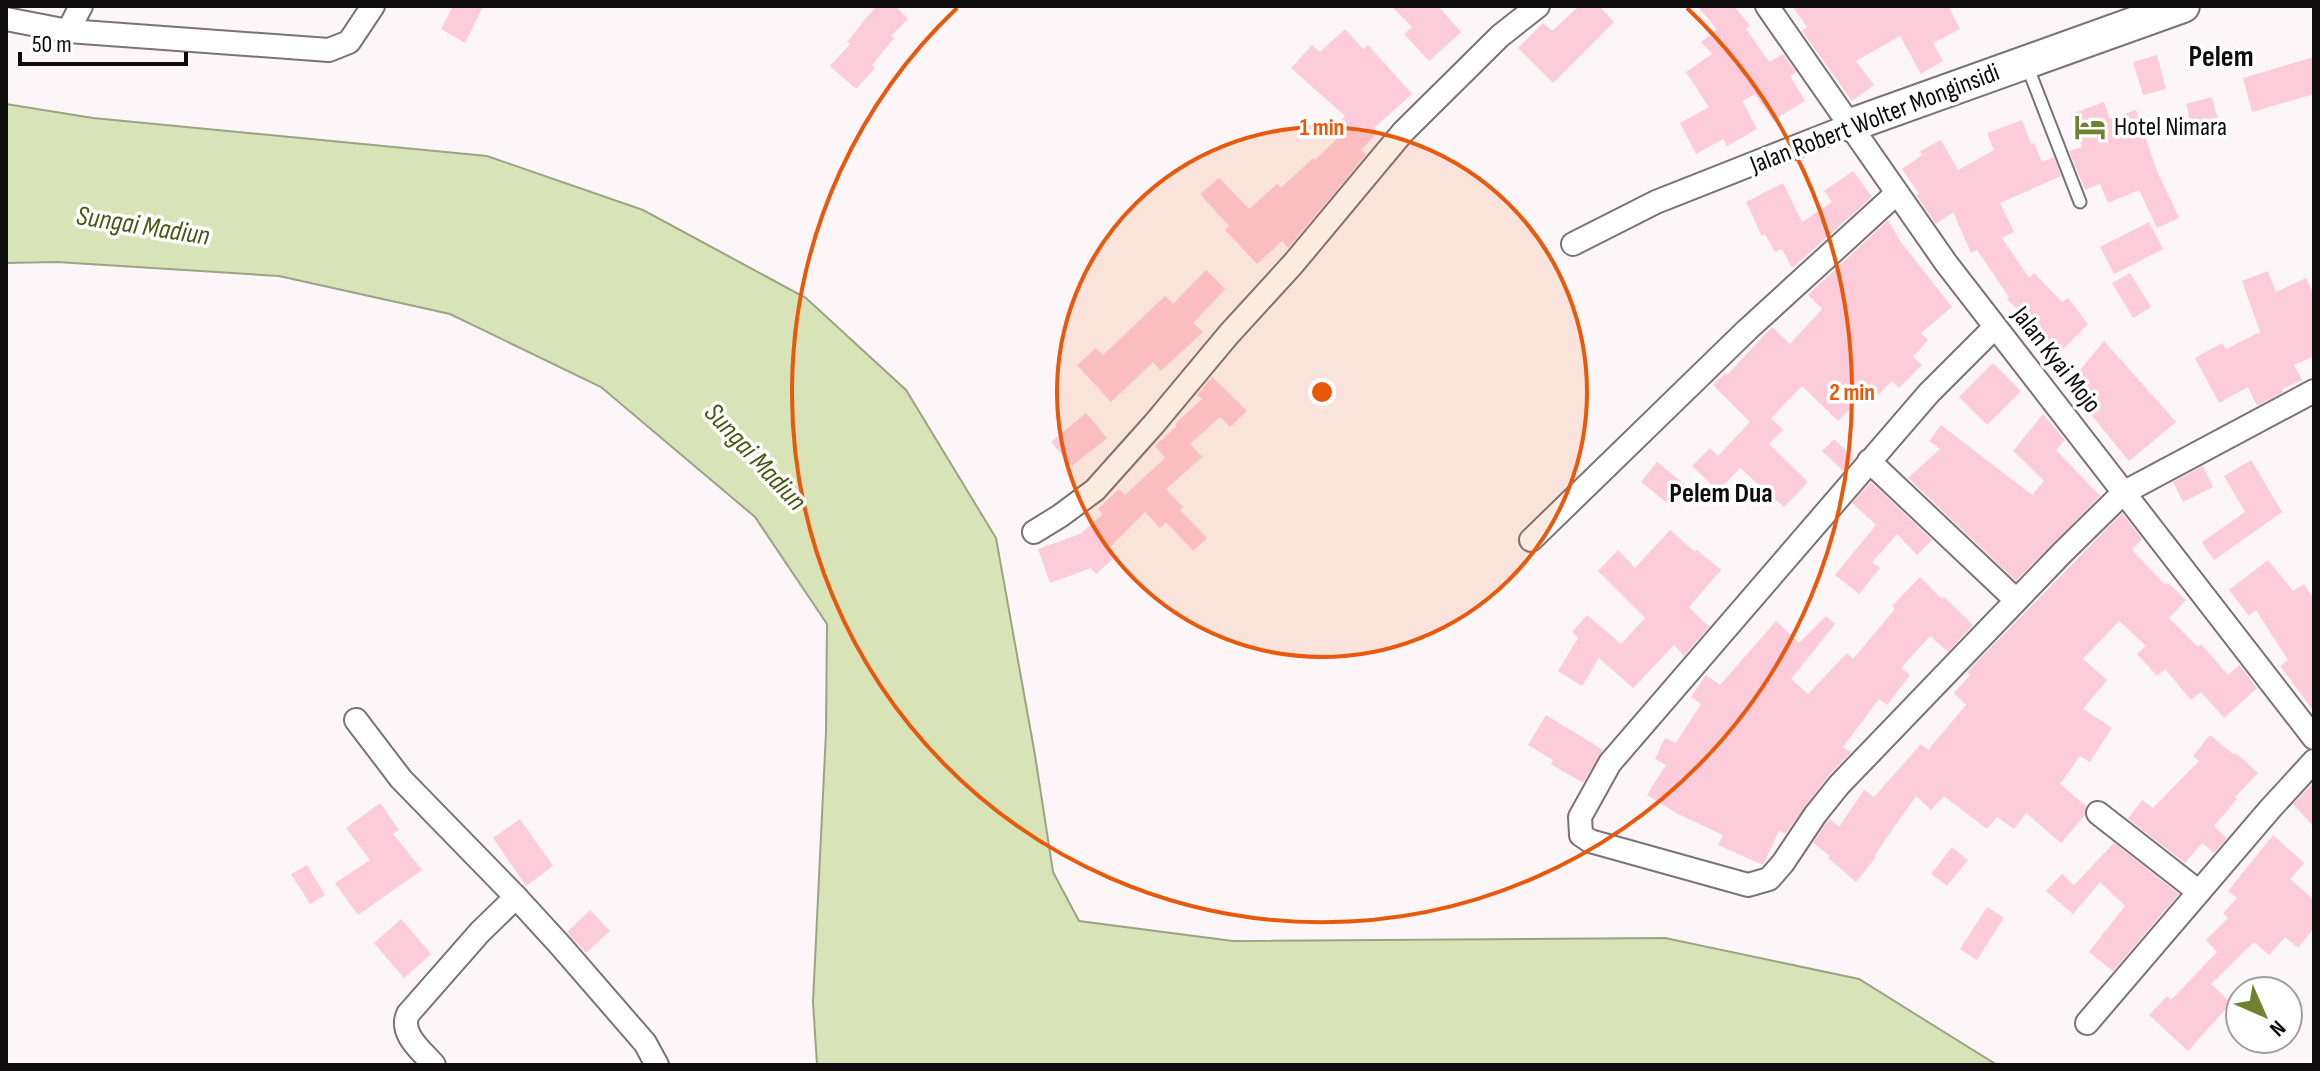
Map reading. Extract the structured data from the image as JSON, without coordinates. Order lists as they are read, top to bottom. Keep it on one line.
{"streets":{"street":["Jalan Robert Wolter Monginsidi","Jalan Kyai Mojo"]},"crossings":[["Jalan Robert Wolter Monginsidi","Jalan Kyai Mojo"]],"districts":["Pelem","Pelem Dua"],"water":["Sungai Madiun"],"places":{"hotel":["Hotel Nimara"]},"scale_bar":"50 m","north":"bottom right","rings":["1 min","2 min"]}
